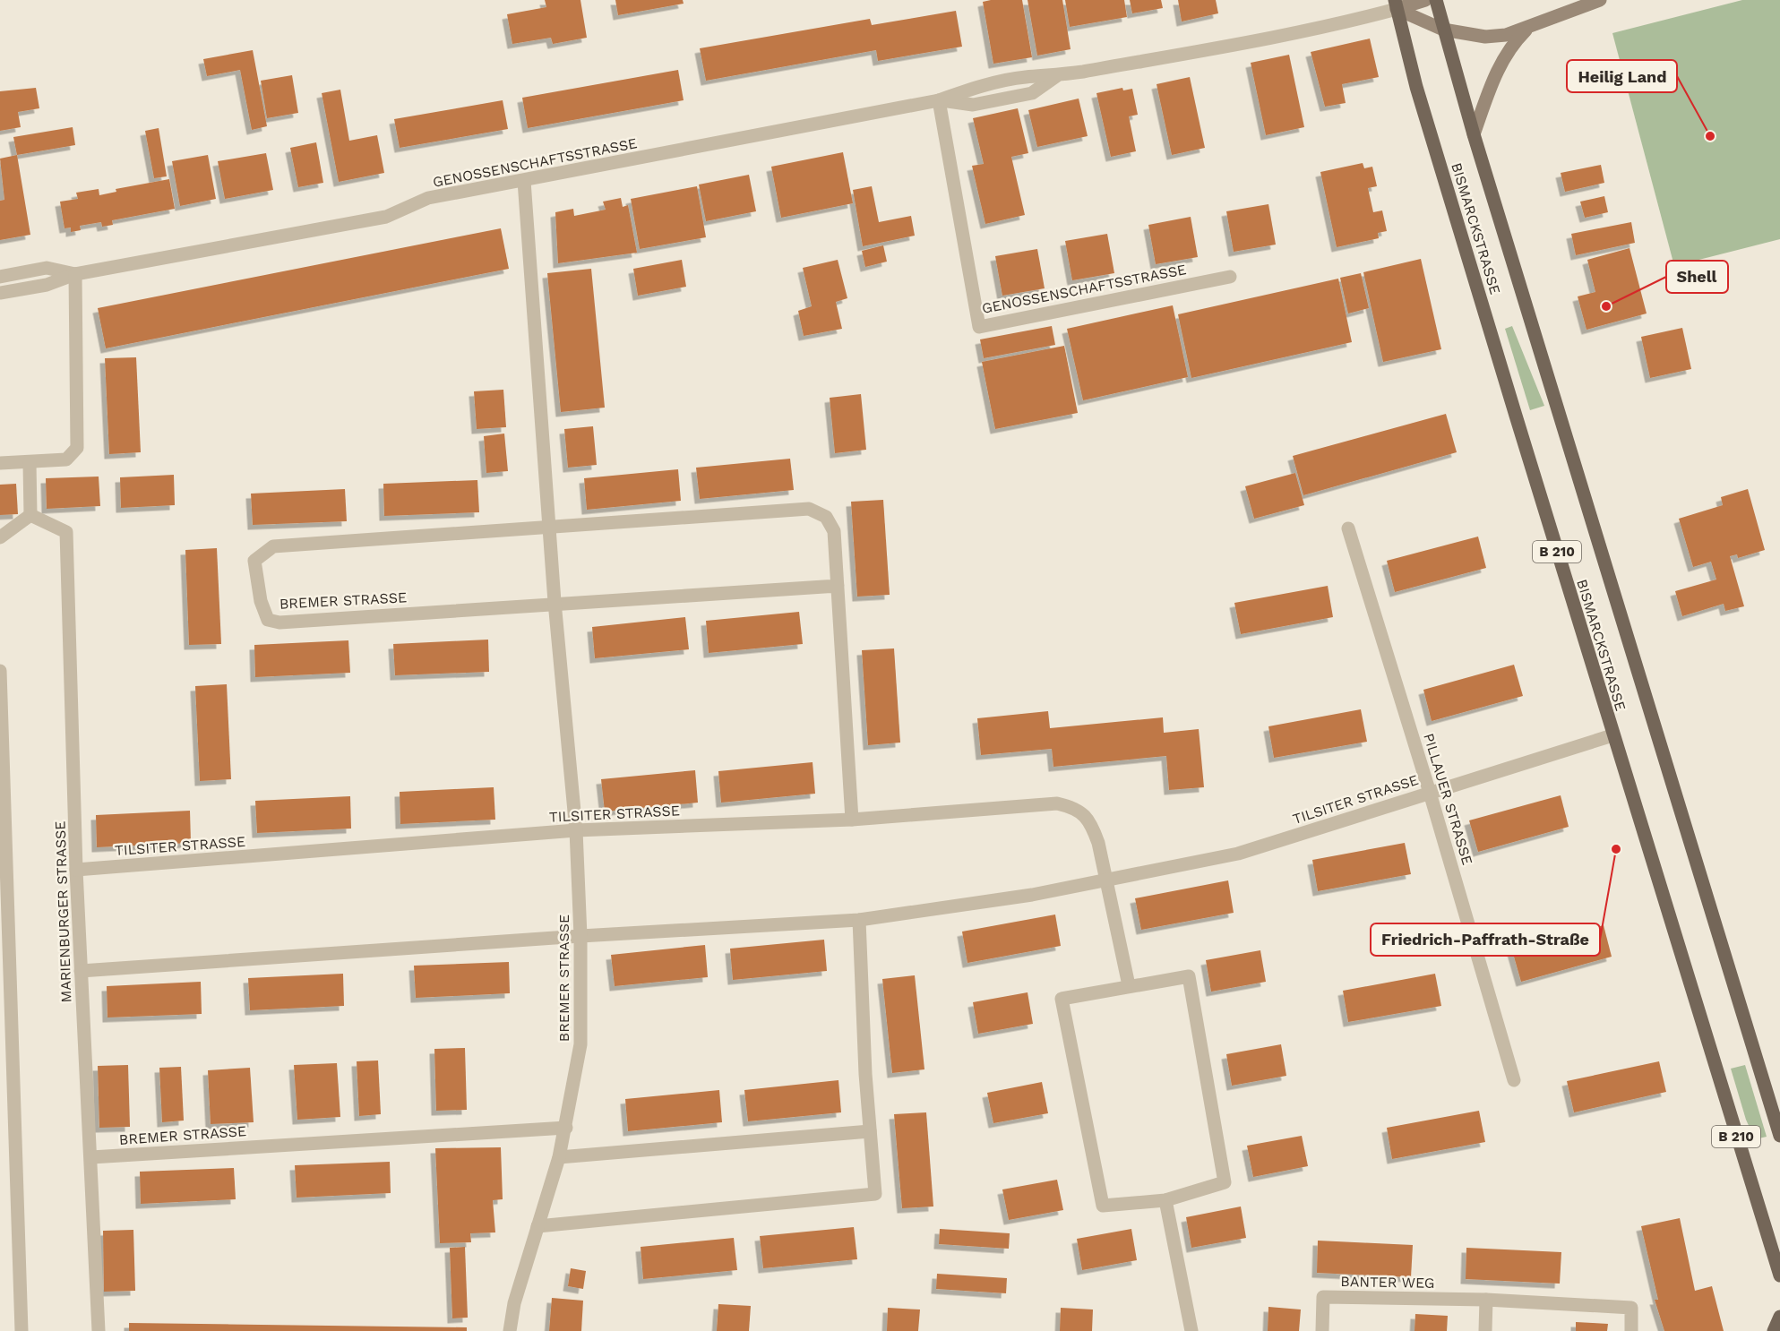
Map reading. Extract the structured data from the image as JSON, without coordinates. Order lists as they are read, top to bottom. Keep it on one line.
{"streets":{"main road":["BISMARCKSTRASSE","B 210"],"street":["GENOSSENSCHAFTSSTRASSE","BREMER STRASSE","TILSITER STRASSE","PILLAUER STRASSE","MARIENBURGER STRASSE","BANTER WEG"]},"crossings":[["GENOSSENSCHAFTSSTRASSE","BISMARCKSTRASSE"],["GENOSSENSCHAFTSSTRASSE","BREMER STRASSE"],["BISMARCKSTRASSE","TILSITER STRASSE"],["BREMER STRASSE","TILSITER STRASSE"],["BREMER STRASSE","MARIENBURGER STRASSE"],["TILSITER STRASSE","PILLAUER STRASSE"],["TILSITER STRASSE","MARIENBURGER STRASSE"]],"places":["Heilig Land","Shell","Friedrich-Paffrath-Straße"]}
